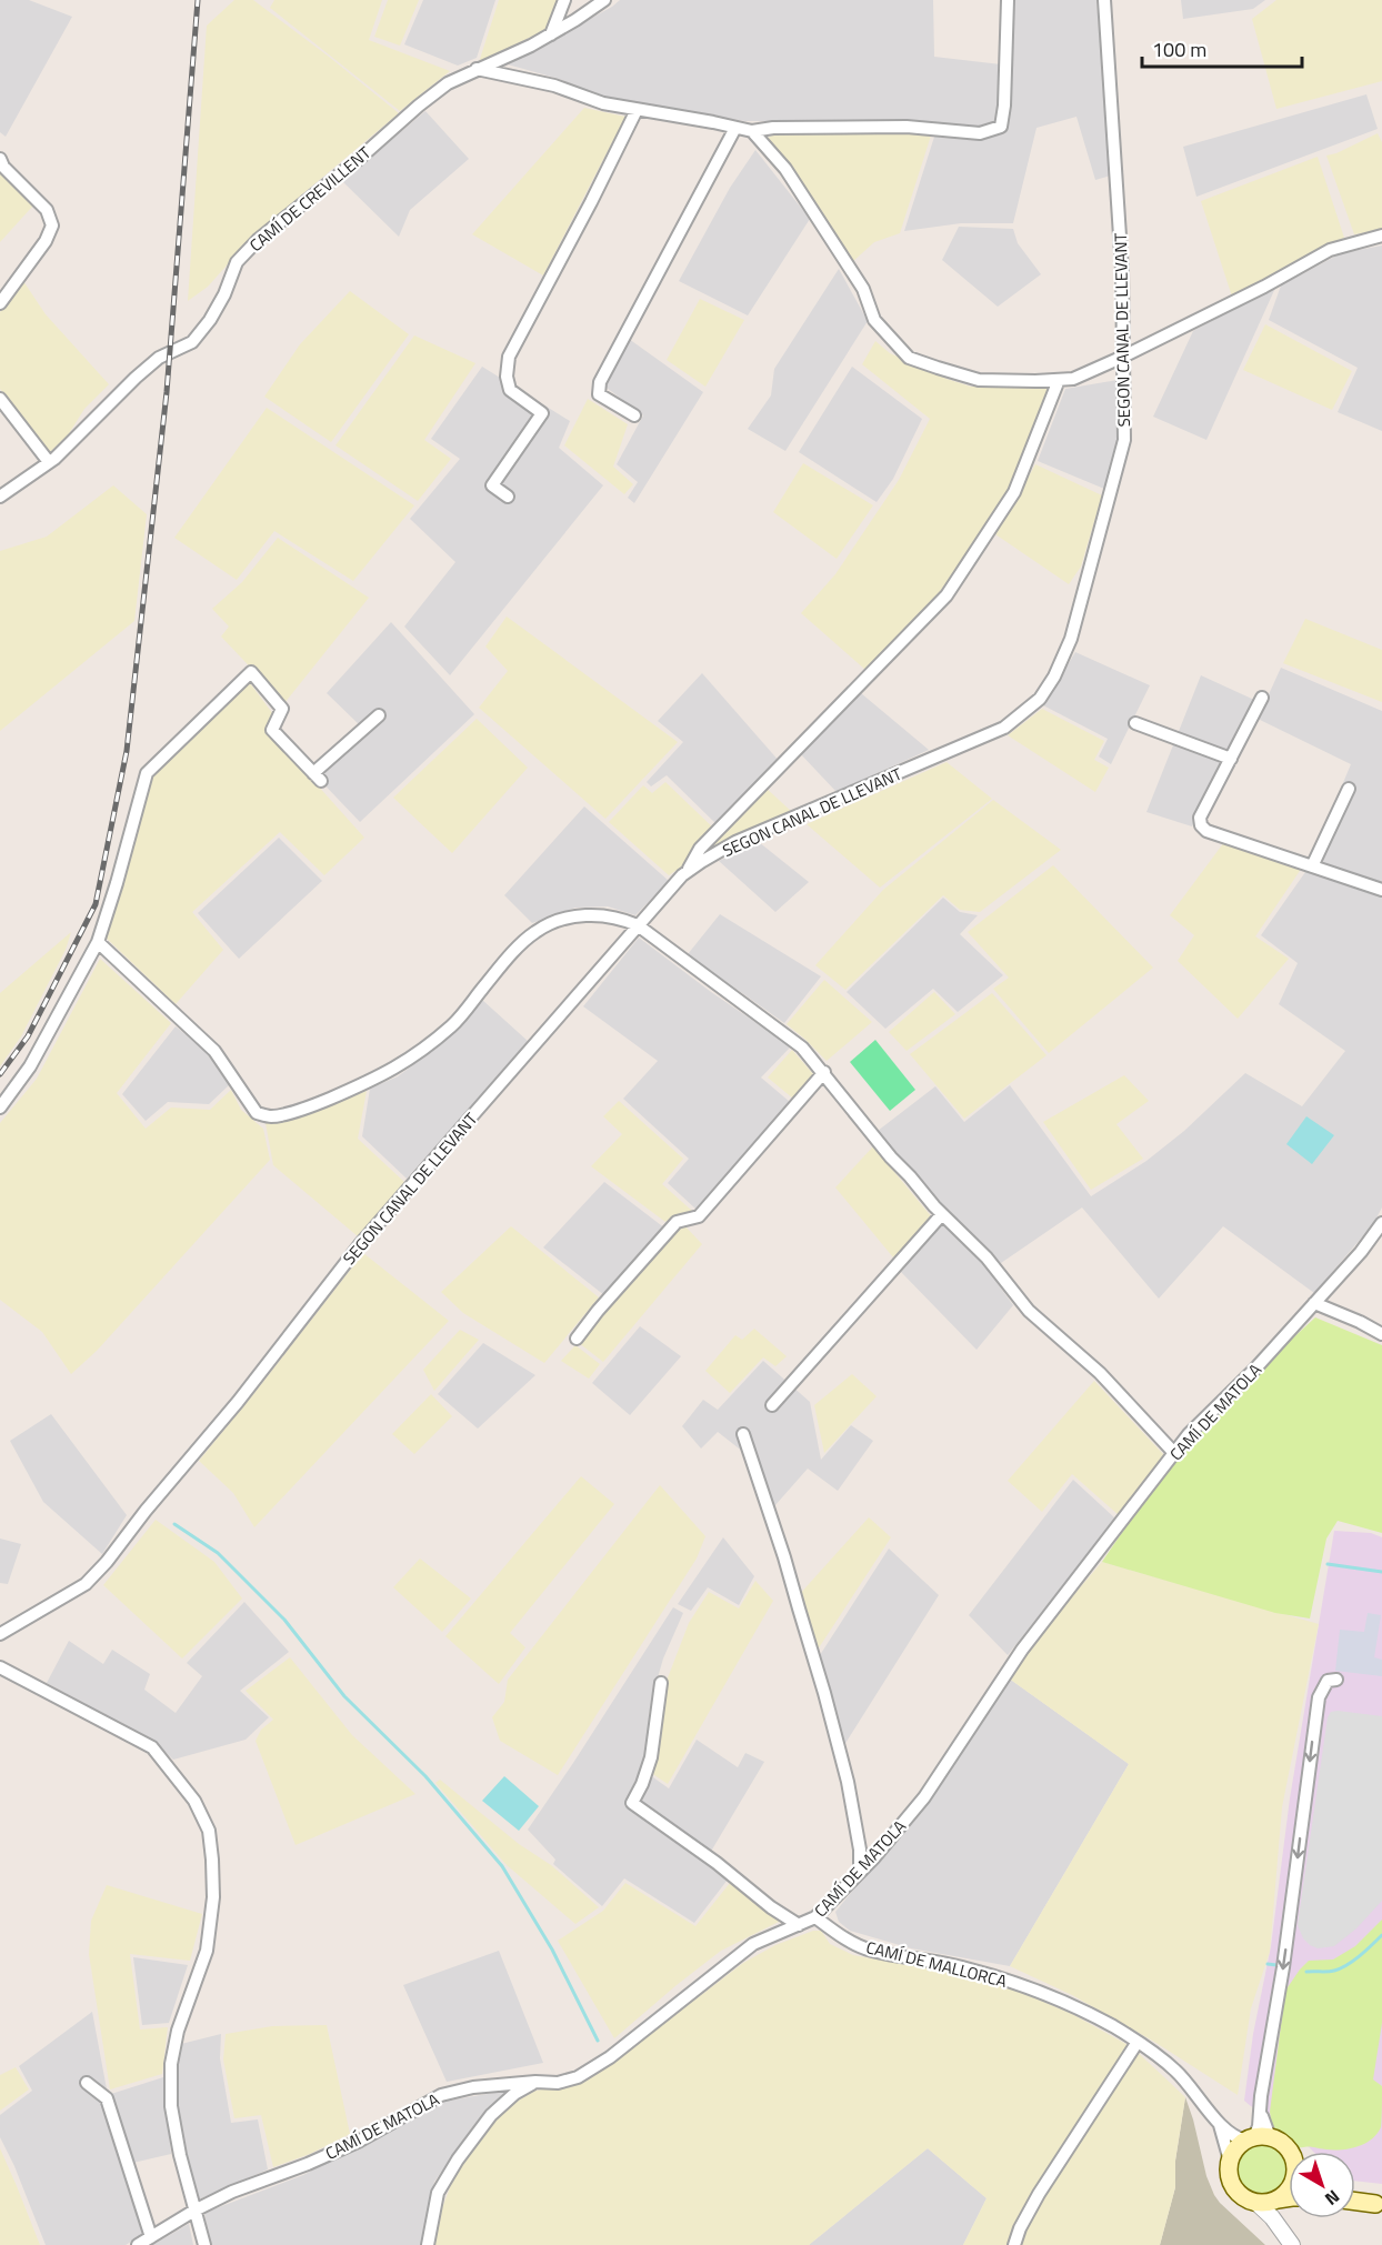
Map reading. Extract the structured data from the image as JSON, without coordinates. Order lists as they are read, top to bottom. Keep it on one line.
{"streets":{"street":["CAMÍ DE CREVILLENT","SEGON CANAL DE LLEVANT","CAMÍ DE MATOLA","CAMÍ DE MALLORCA"]},"crossings":[["CAMÍ DE MATOLA","CAMÍ DE MALLORCA"]],"scale_bar":"100 m","north":"bottom right"}
